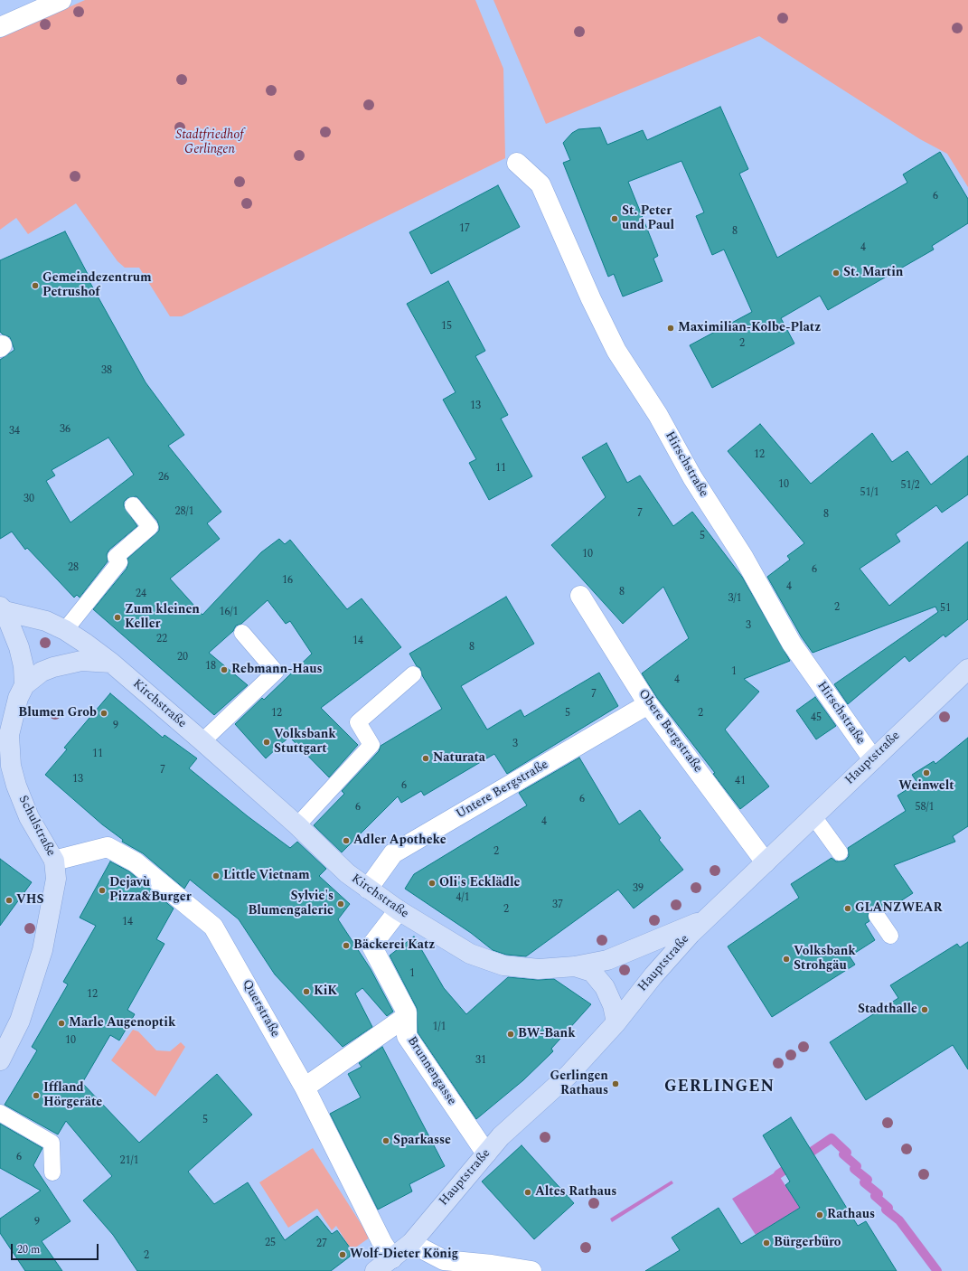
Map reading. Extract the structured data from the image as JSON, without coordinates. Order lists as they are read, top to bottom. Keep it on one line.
{"streets":{"main road":["Kirchstraße","Hauptstraße","Schulstraße"],"street":["Hirschstraße","Obere Bergstraße","Untere Bergstraße","Querstraße","Brunnengasse"]},"crossings":[["Hirschstraße","Hauptstraße"],["Kirchstraße","Hauptstraße"],["Kirchstraße","Untere Bergstraße"],["Kirchstraße","Schulstraße"],["Kirchstraße","Brunnengasse"],["Obere Bergstraße","Hauptstraße"],["Obere Bergstraße","Untere Bergstraße"],["Hauptstraße","Querstraße"],["Hauptstraße","Brunnengasse"],["Schulstraße","Querstraße"]],"districts":["GERLINGEN"],"parks":["Stadtfriedhof Gerlingen"],"places":["St. Peter und Paul","St. Martin","Gemeindezentrum Petrushof","Maximilian-Kolbe-Platz","Zum kleinen Keller","Rebmann-Haus","Blumen Grob","Volksbank Stuttgart","Naturata","Weinwelt","Adler Apotheke","Little Vietnam","Oli's Ecklädle","Dejavù Pizza&Burger","VHS","Sylvie's Blumengalerie","GLANZWEAR","Bäckerei Katz","Volksbank Strohgäu","KiK","Stadthalle","Marle Augenoptik","BW-Bank","Gerlingen Rathaus","Iffland Hörgeräte","Sparkasse","Altes Rathaus","Rathaus","Bürgerbüro","Wolf-Dieter König"],"house_numbers":["6","17","8","4","15","2","38","13","36","34","12","11","26","10","51/2","51/1","30","28/1","7","8","5","10","28","6","16","4","8","24","3/1","2","51","16/1","3","22","14","8","20","18","1","4","7","12","5","2","45","9","3","11","7","13","41","6","6","6","58/1","4","2","39","4/1","37","2","14","1","12","1/1","10","31","5","6","21/1","9","25","27","2"],"scale_bar":"20 m"}
